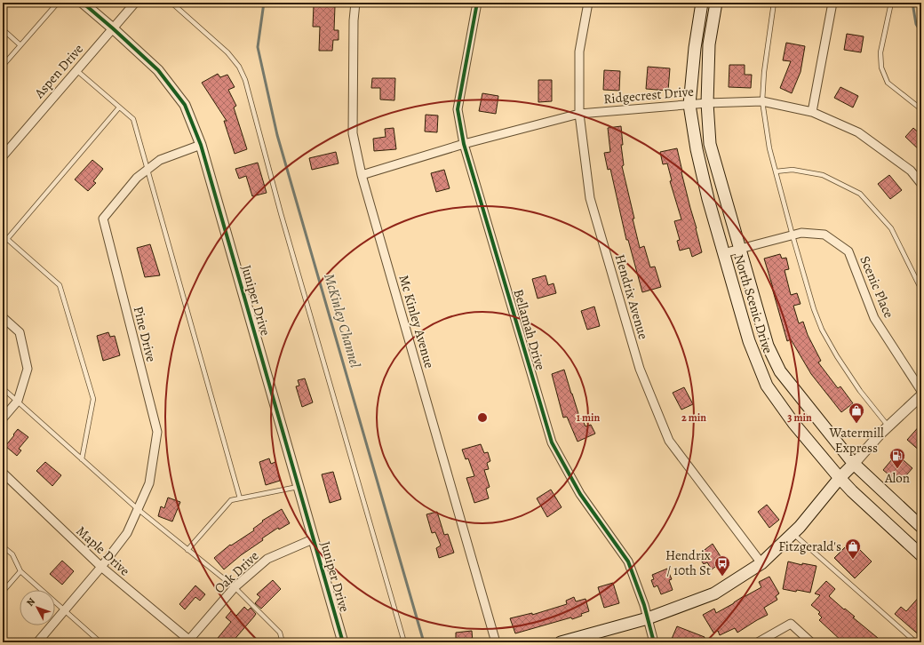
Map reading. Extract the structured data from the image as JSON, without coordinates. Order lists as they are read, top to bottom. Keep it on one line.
{"streets":{"main road":["North Scenic Drive"],"street":["Aspen Drive","Ridgecrest Drive","Scenic Place","Hendrix Avenue","Juniper Drive","Mc Kinley Avenue","Bellamah Drive","Pine Drive","Maple Drive","Oak Drive"]},"crossings":[["Aspen Drive","Juniper Drive"],["Ridgecrest Drive","Hendrix Avenue"],["Ridgecrest Drive","North Scenic Drive"],["Ridgecrest Drive","Mc Kinley Avenue"],["Ridgecrest Drive","Bellamah Drive"],["Scenic Place","North Scenic Drive"],["Juniper Drive","Pine Drive"],["Juniper Drive","Oak Drive"],["Pine Drive","Maple Drive"],["Maple Drive","Oak Drive"]],"water":["McKinley Channel"],"places":{"shop":["Watermill Express","Fitzgerald's"],"fuel station":["Alon"],"bus stop":["Hendrix / 10th St"]},"north":"top left","rings":["1 min","2 min","3 min"]}
